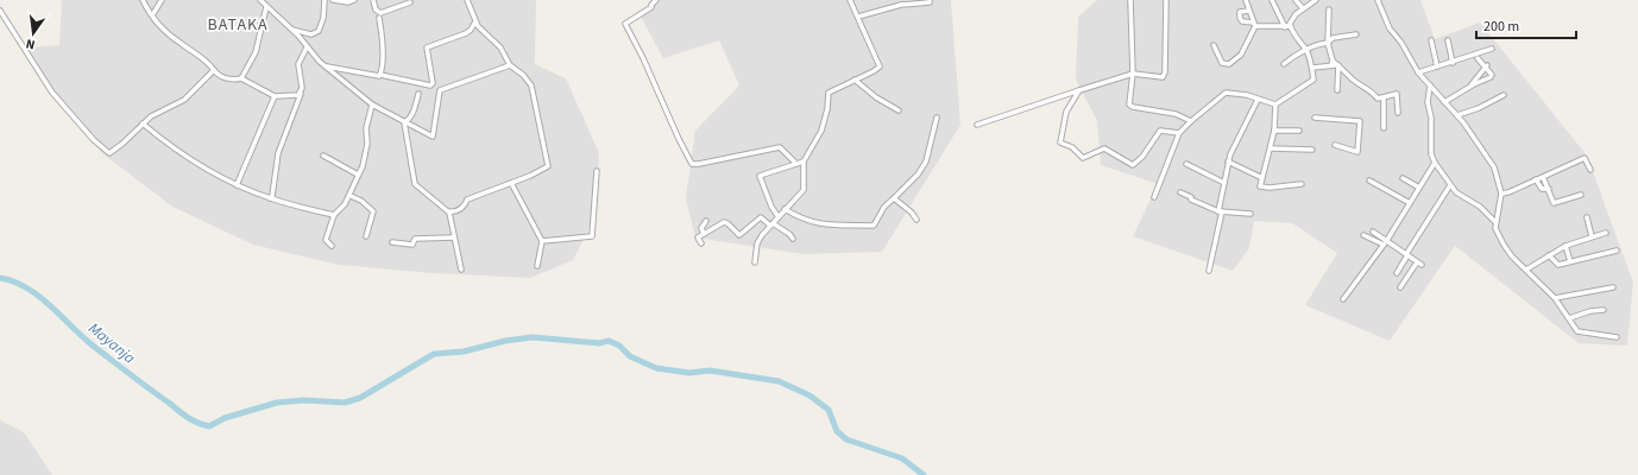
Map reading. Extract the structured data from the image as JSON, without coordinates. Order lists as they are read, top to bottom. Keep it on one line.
{"districts":["BATAKA"],"water":["Mayanja"],"scale_bar":"200 m","north":"bottom"}
